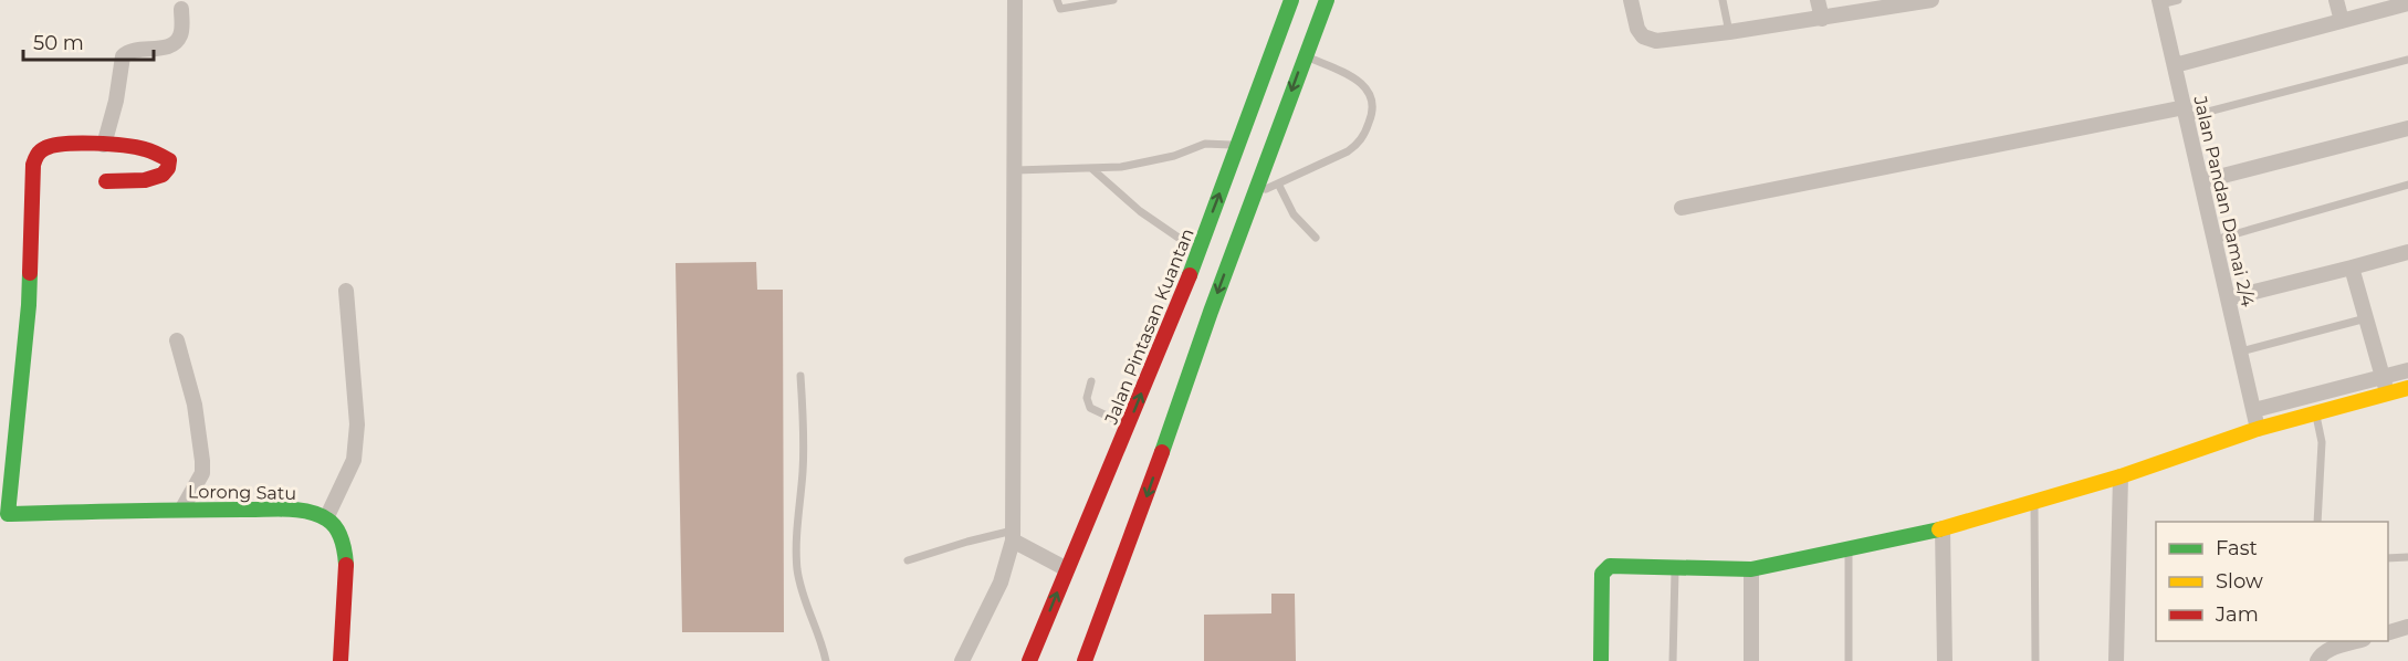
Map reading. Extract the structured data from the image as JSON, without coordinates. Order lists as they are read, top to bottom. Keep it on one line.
{"streets":{"main road":["Jalan Pintasan Kuantan","Lorong Satu"],"street":["Jalan Pandan Damai 2/4"]},"legend":["Fast","Slow","Jam"],"scale_bar":"50 m"}
